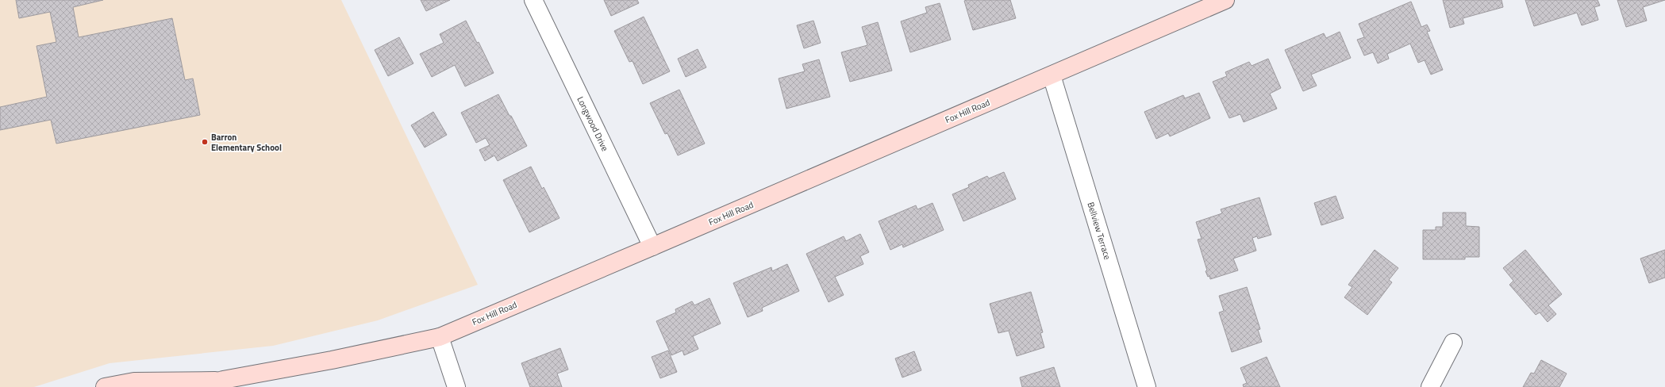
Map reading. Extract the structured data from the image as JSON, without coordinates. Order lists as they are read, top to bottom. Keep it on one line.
{"streets":{"main road":["Fox Hill Road"],"street":["Longwood Drive","Bellview Terrace"]},"crossings":[["Fox Hill Road","Longwood Drive"],["Fox Hill Road","Bellview Terrace"]],"places":["Barron Elementary School"]}
